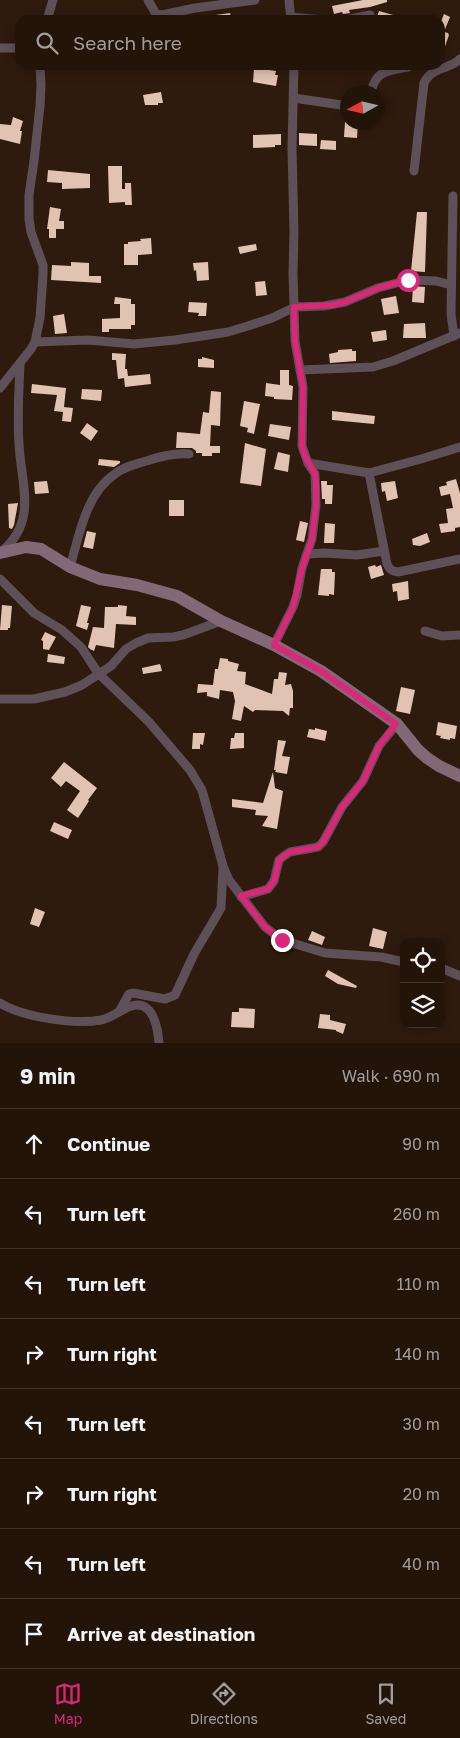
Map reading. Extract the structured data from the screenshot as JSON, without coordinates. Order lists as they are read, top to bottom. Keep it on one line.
{"north":"left","page":{"search":"Search here","heading":["9 min","Walk · 690 m"],"list":[["Continue","90 m"],["Turn left","260 m"],["Turn left","110 m"],["Turn right","140 m"],["Turn left","30 m"],["Turn right","20 m"],["Turn left","40 m"],"Arrive at destination"],"nav":["Map","Directions","Saved"]}}
